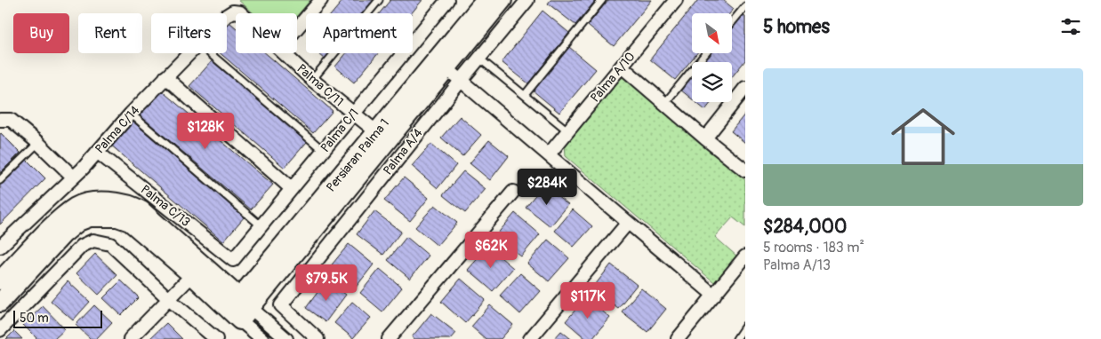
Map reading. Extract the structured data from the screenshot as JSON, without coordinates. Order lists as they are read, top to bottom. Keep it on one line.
{"streets":{"street":["Palma A/10","Palma C/11","Palma C/14","Palma C/1","Palma A/4","Persiaran Palma 1","Palma C/13"]},"crossings":[["Palma C/11","Palma C/14"],["Palma C/11","Palma C/1"],["Palma C/11","Persiaran Palma 1"],["Palma C/14","Palma C/13"],["Palma C/1","Palma C/13"],["Palma A/4","Persiaran Palma 1"]],"scale_bar":"50 m","north":"bottom right","page":{"heading":"5 homes","chip":["Buy","Rent","Filters","New","Apartment"],"list":[{"name":"$284,000","note":"5 rooms · 183 m² · Palma A/13"}],"price":["$128K","$284K","$62K","$79.5K","$117K"],"scale":"50 m"}}
